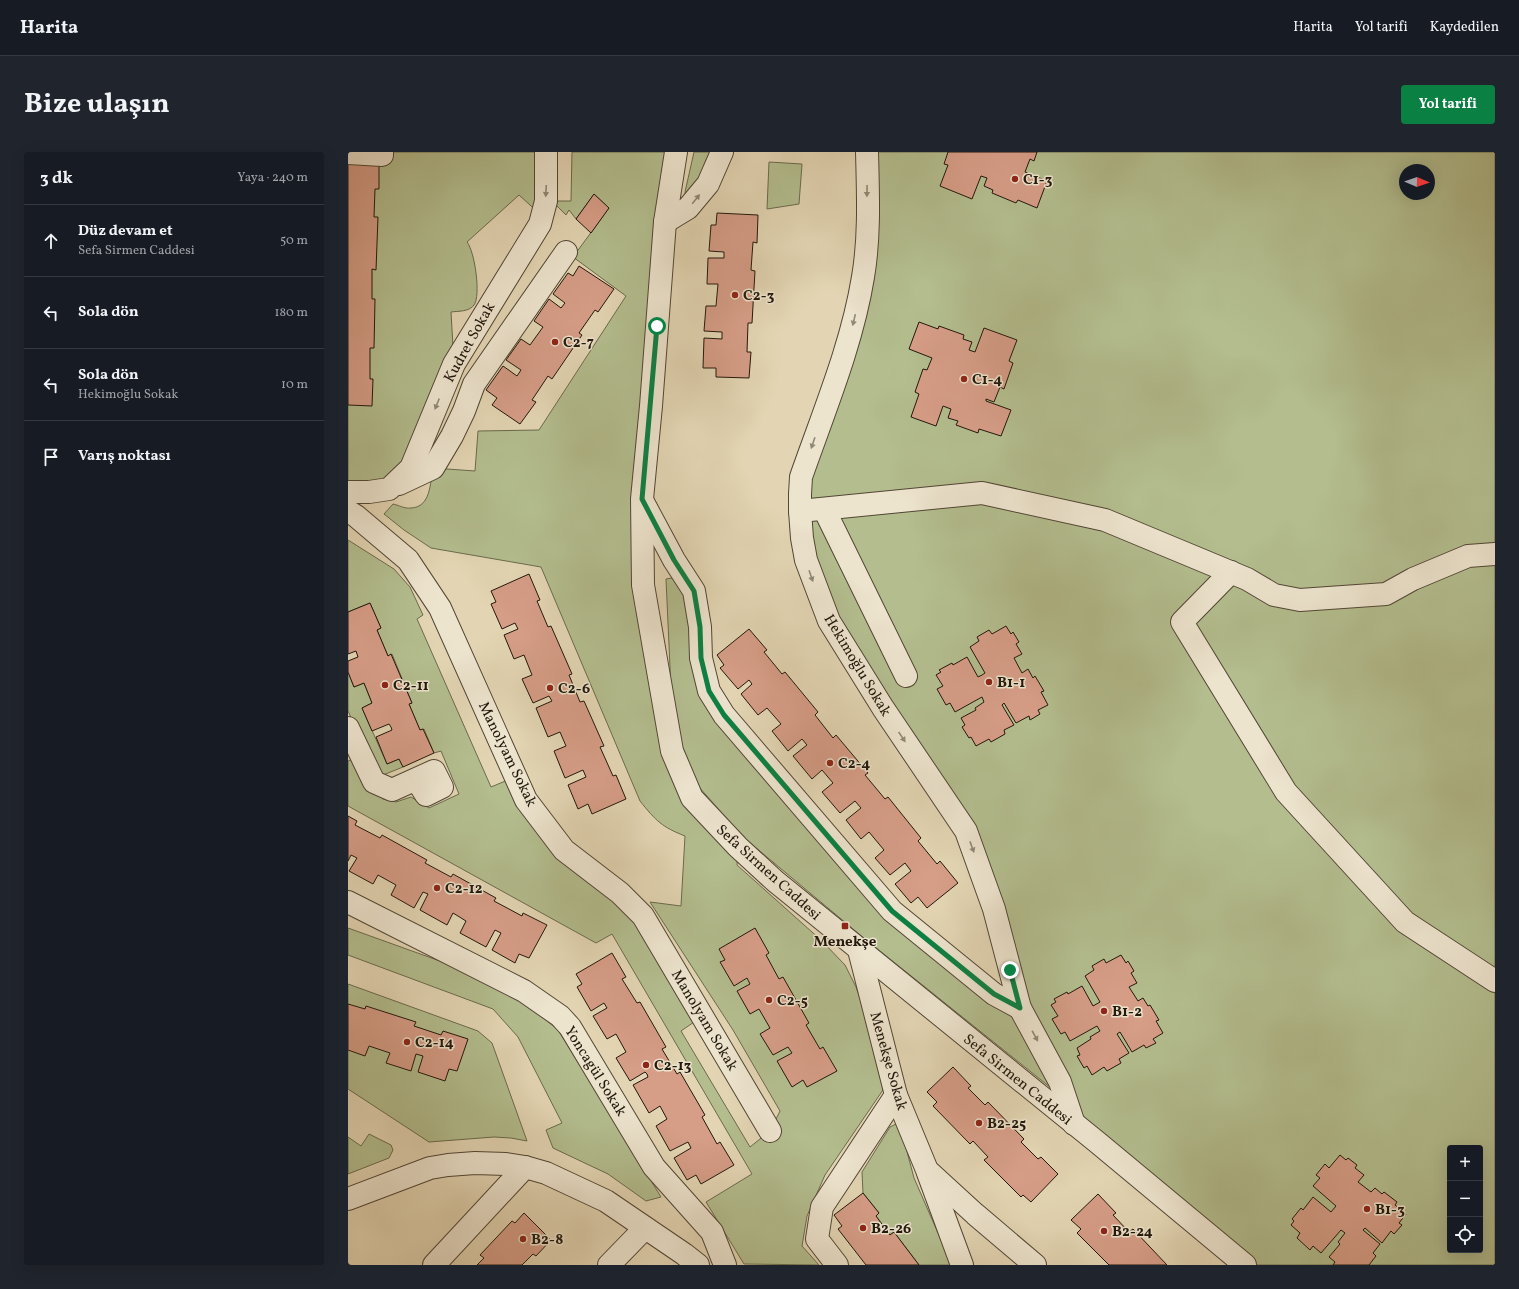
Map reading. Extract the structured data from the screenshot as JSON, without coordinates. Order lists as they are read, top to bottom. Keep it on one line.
{"streets":{"street":["Kudret Sokak","Hekimoğlu Sokak","Manolyam Sokak","Sefa Sirmen Caddesi","Menekşe Sokak","Yoncagül Sokak"]},"crossings":[["Hekimoğlu Sokak","Sefa Sirmen Caddesi"],["Sefa Sirmen Caddesi","Menekşe Sokak"]],"one_way":["Hekimoğlu Sokak"],"places":{"other":["C1-3","C2-3","C2-7","C1-4","B1-1","C2-11","C2-6","C2-4","C2-12","C2-5","B1-2","C2-14","C2-13","B2-25","B1-3","B2-26","B2-24","B2-8"],"transit":["Menekşe"]},"north":"right","page":{"header":"Harita","nav":["Harita","Yol tarifi","Kaydedilen"],"title":"Bize ulaşın","buttons":"Yol tarifi","heading":["3 dk","Yaya · 240 m"],"list":[["Düz devam et","Sefa Sirmen Caddesi","50 m"],["Sola dön","180 m"],["Sola dön","Hekimoğlu Sokak","10 m"],"Varış noktası"],"map_buttons":["+","−"]}}
